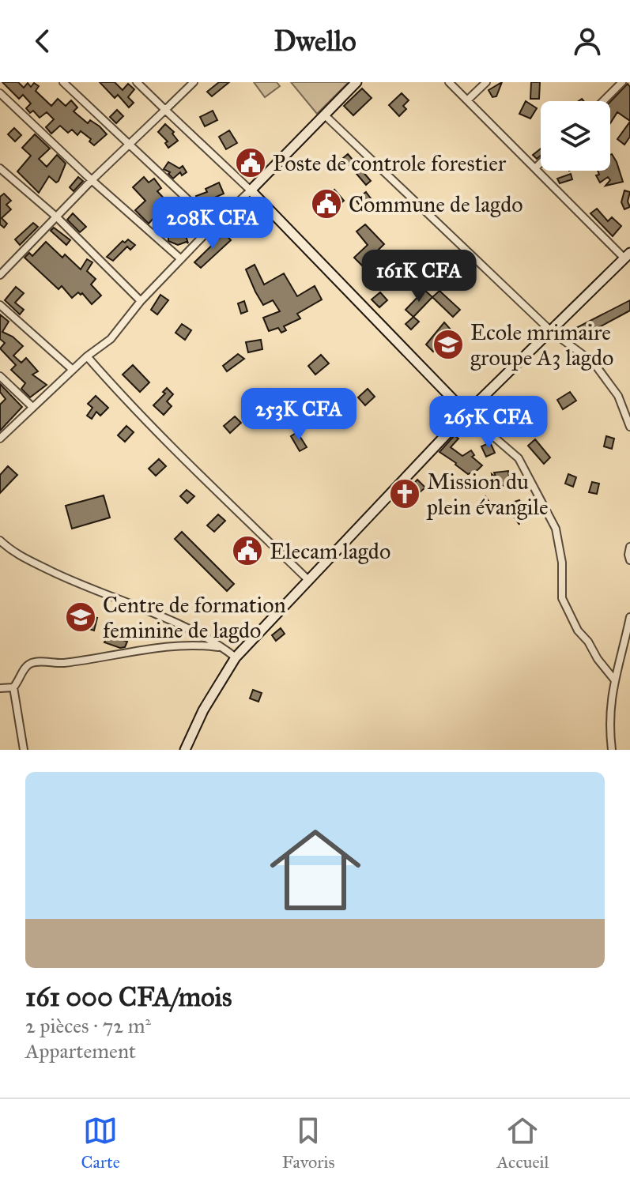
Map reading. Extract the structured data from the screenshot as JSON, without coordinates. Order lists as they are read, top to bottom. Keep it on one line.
{"places":{"public building":["Poste de controle forestier","Commune de lagdo","Elecam lagdo"],"school or university":["Ecole mrimaire groupe A3 lagdo","Centre de formation feminine de lagdo"],"church":["Mission du plein évangile"]},"page":{"header":"Dwello","price":["208K CFA","161K CFA","253K CFA","265K CFA"],"list":[{"name":"161 000 CFA/mois","note":"2 pièces · 72 m² · Appartement"}],"tabs":["Carte","Favoris","Accueil"]}}
